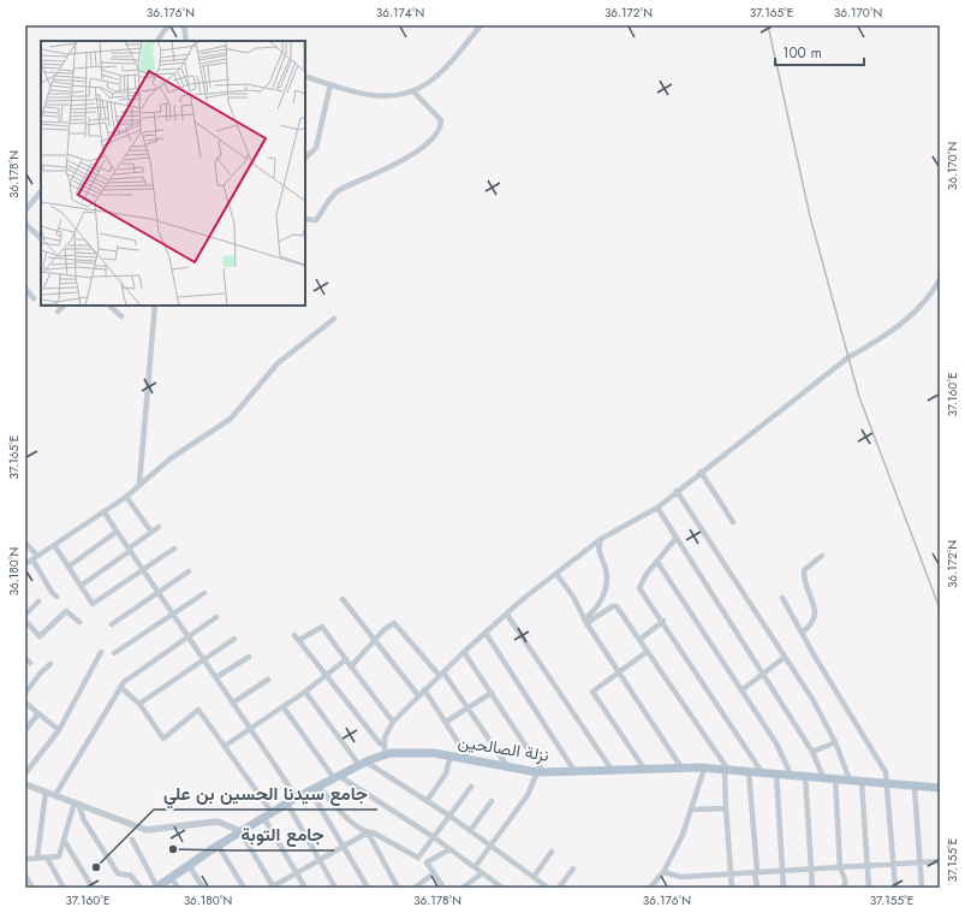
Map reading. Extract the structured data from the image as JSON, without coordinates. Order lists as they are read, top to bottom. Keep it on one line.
{"streets":{"main road":["نزلة الصالحين"]},"places":["جامع التوبة","جامع سيدنا الحسين بن علي"],"scale_bar":"100 m","coordinates":["36.176°N","36.174°N","36.172°N","37.165°E","36.170°N","36.178°N","37.160°E","36.180°N","37.155°E"]}
